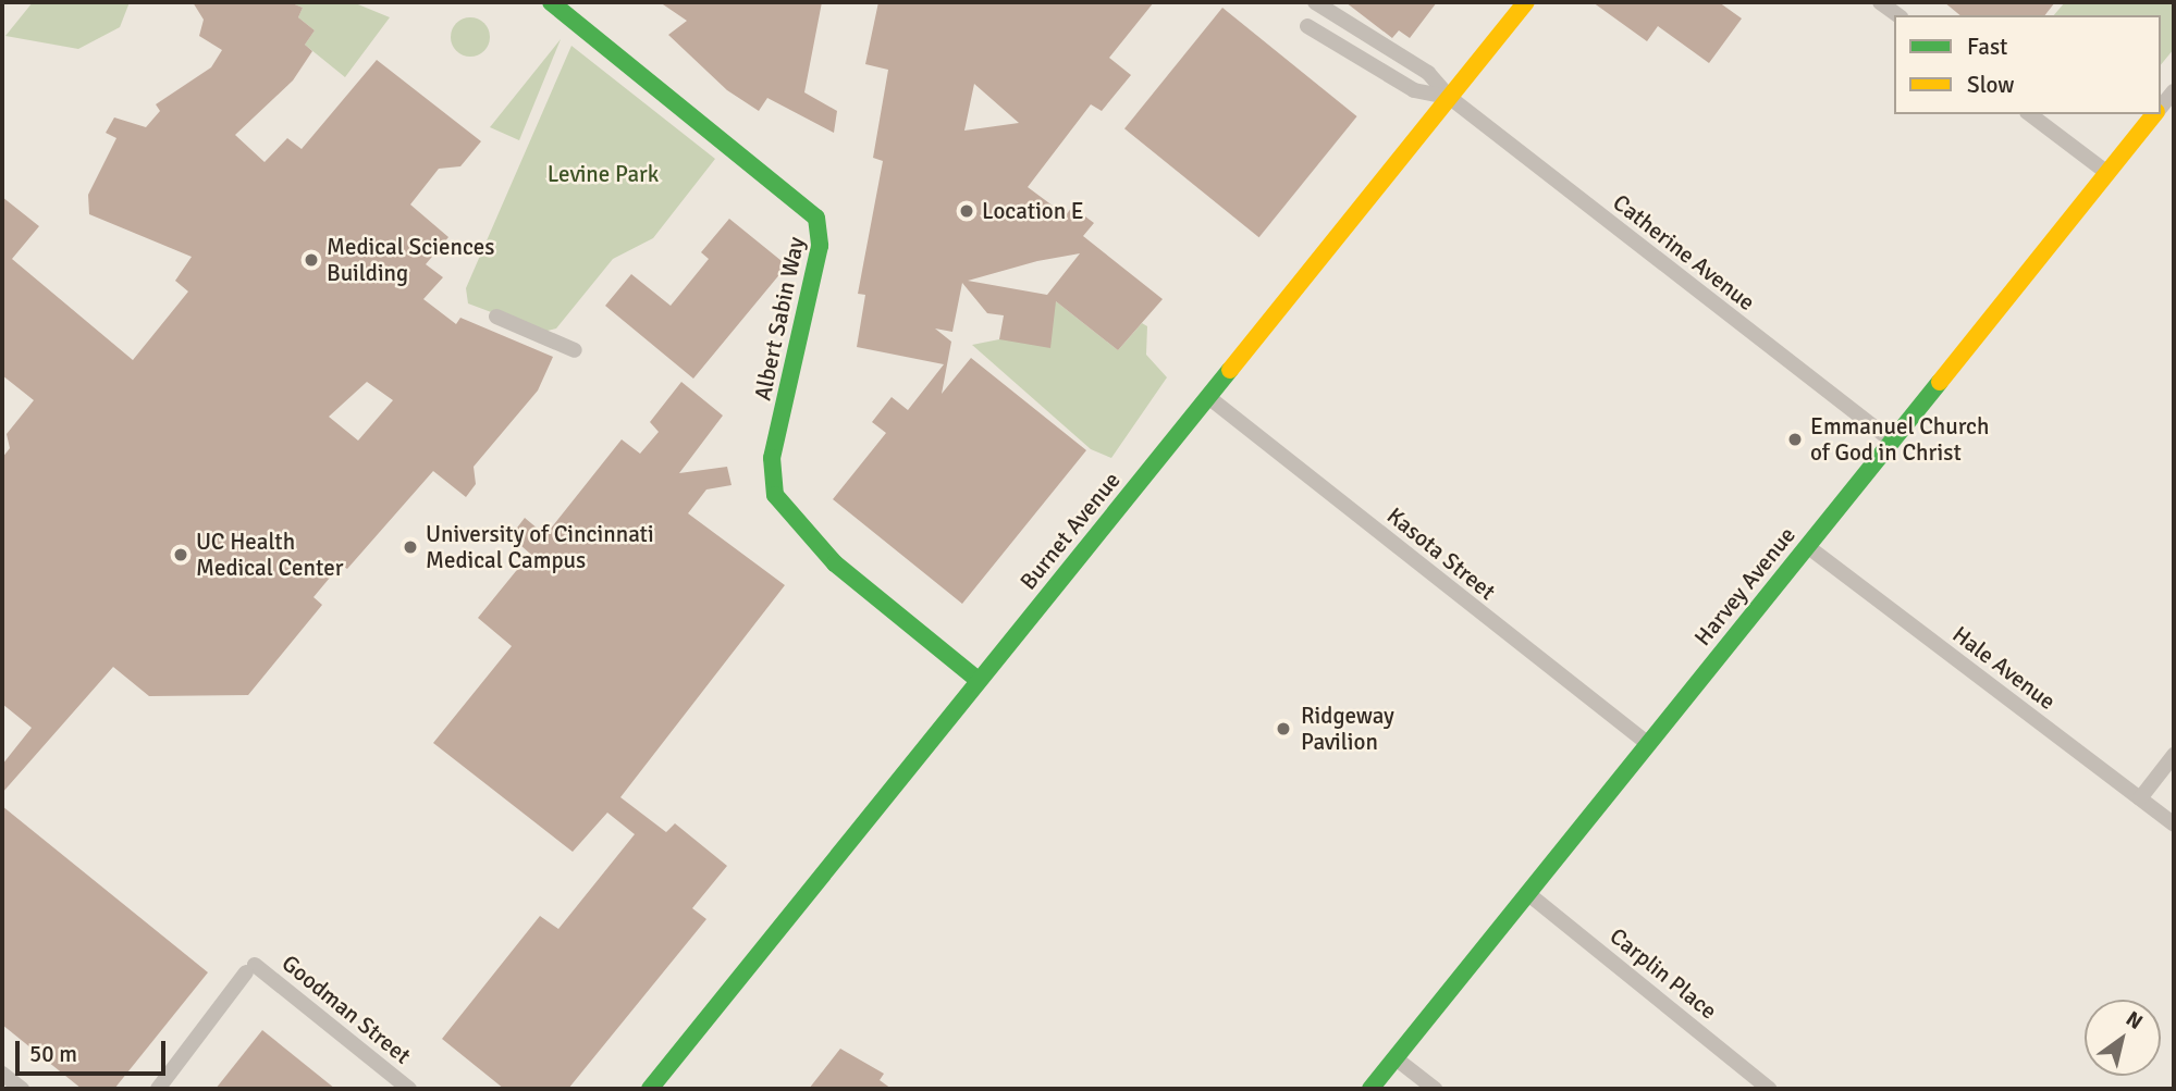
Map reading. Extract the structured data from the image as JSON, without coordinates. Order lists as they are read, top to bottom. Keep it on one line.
{"streets":{"street":["Catherine Avenue","Albert Sabin Way","Burnet Avenue","Kasota Street","Harvey Avenue","Hale Avenue","Carplin Place","Goodman Street"]},"crossings":[["Catherine Avenue","Burnet Avenue"],["Catherine Avenue","Harvey Avenue"],["Albert Sabin Way","Burnet Avenue"],["Burnet Avenue","Kasota Street"],["Kasota Street","Harvey Avenue"],["Harvey Avenue","Hale Avenue"],["Harvey Avenue","Carplin Place"]],"parks":["Levine Park"],"places":["Location E","Medical Sciences Building","Emmanuel Church of God in Christ","University of Cincinnati Medical Campus","UC Health Medical Center","Ridgeway Pavilion"],"legend":["Fast","Slow"],"scale_bar":"50 m","north":"top right"}
